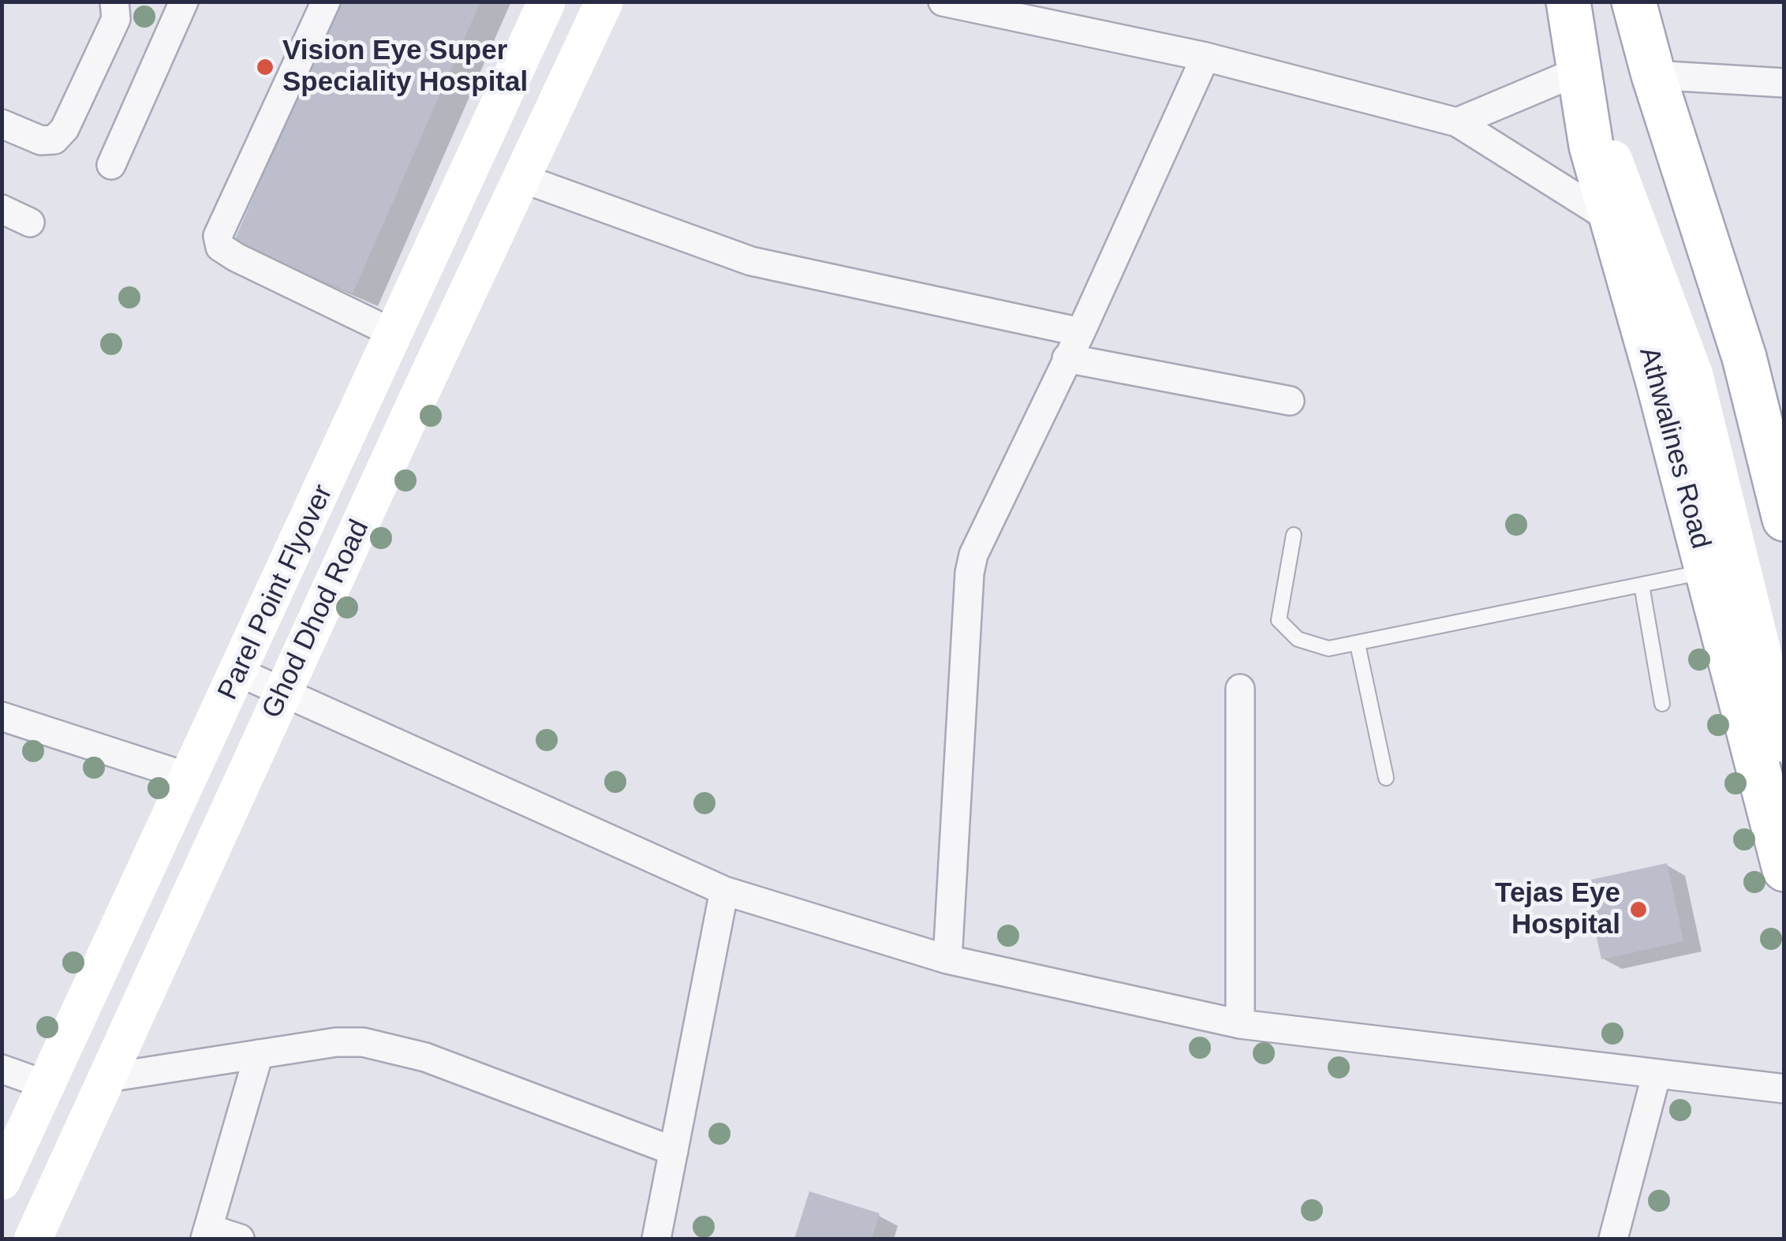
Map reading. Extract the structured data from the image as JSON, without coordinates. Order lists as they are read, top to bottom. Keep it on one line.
{"streets":{"main road":["Athwalines Road","Parel Point Flyover","Ghod Dhod Road"]},"places":["Vision Eye Super Speciality Hospital","Tejas Eye Hospital"]}
